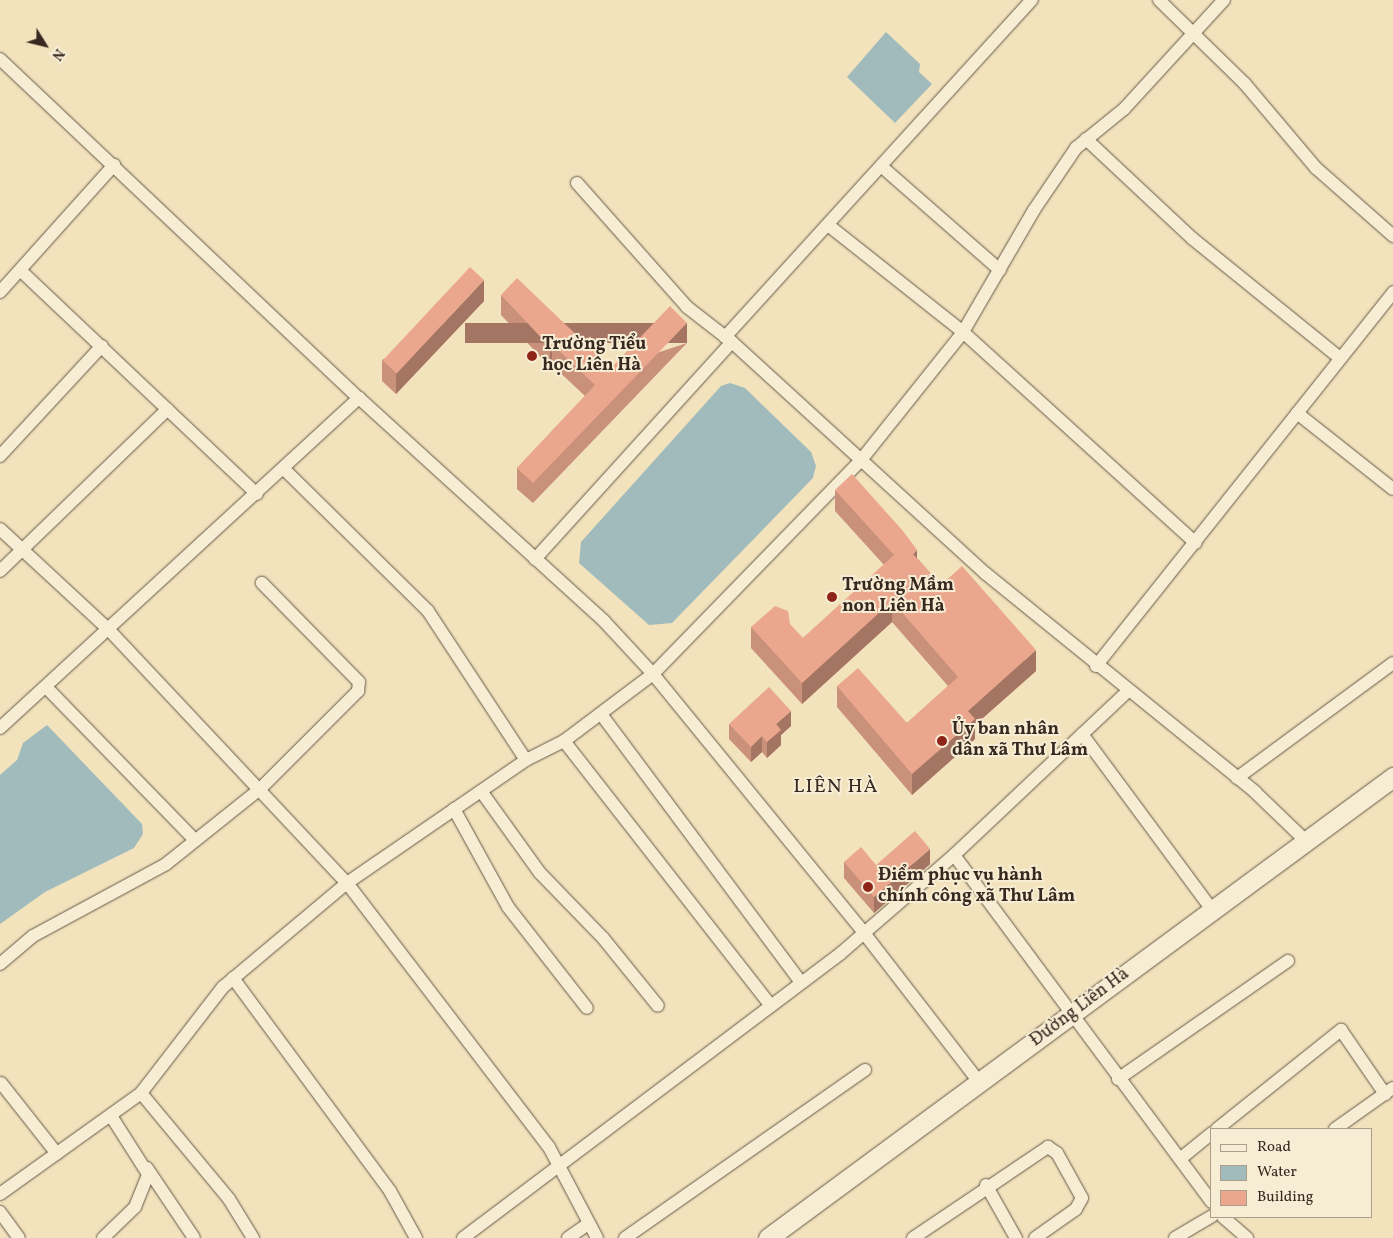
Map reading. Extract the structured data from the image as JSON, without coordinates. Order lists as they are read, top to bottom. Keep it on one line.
{"streets":{"main road":["Đường Liên Hà"]},"districts":["LIÊN HÀ"],"places":["Trường Tiểu học Liên Hà","Trường Mầm non Liên Hà","Ủy ban nhân dân xã Thư Lâm","Điểm phục vụ hành chính công xã Thư Lâm"],"legend":["Road","Water","Building"],"north":"bottom right"}
